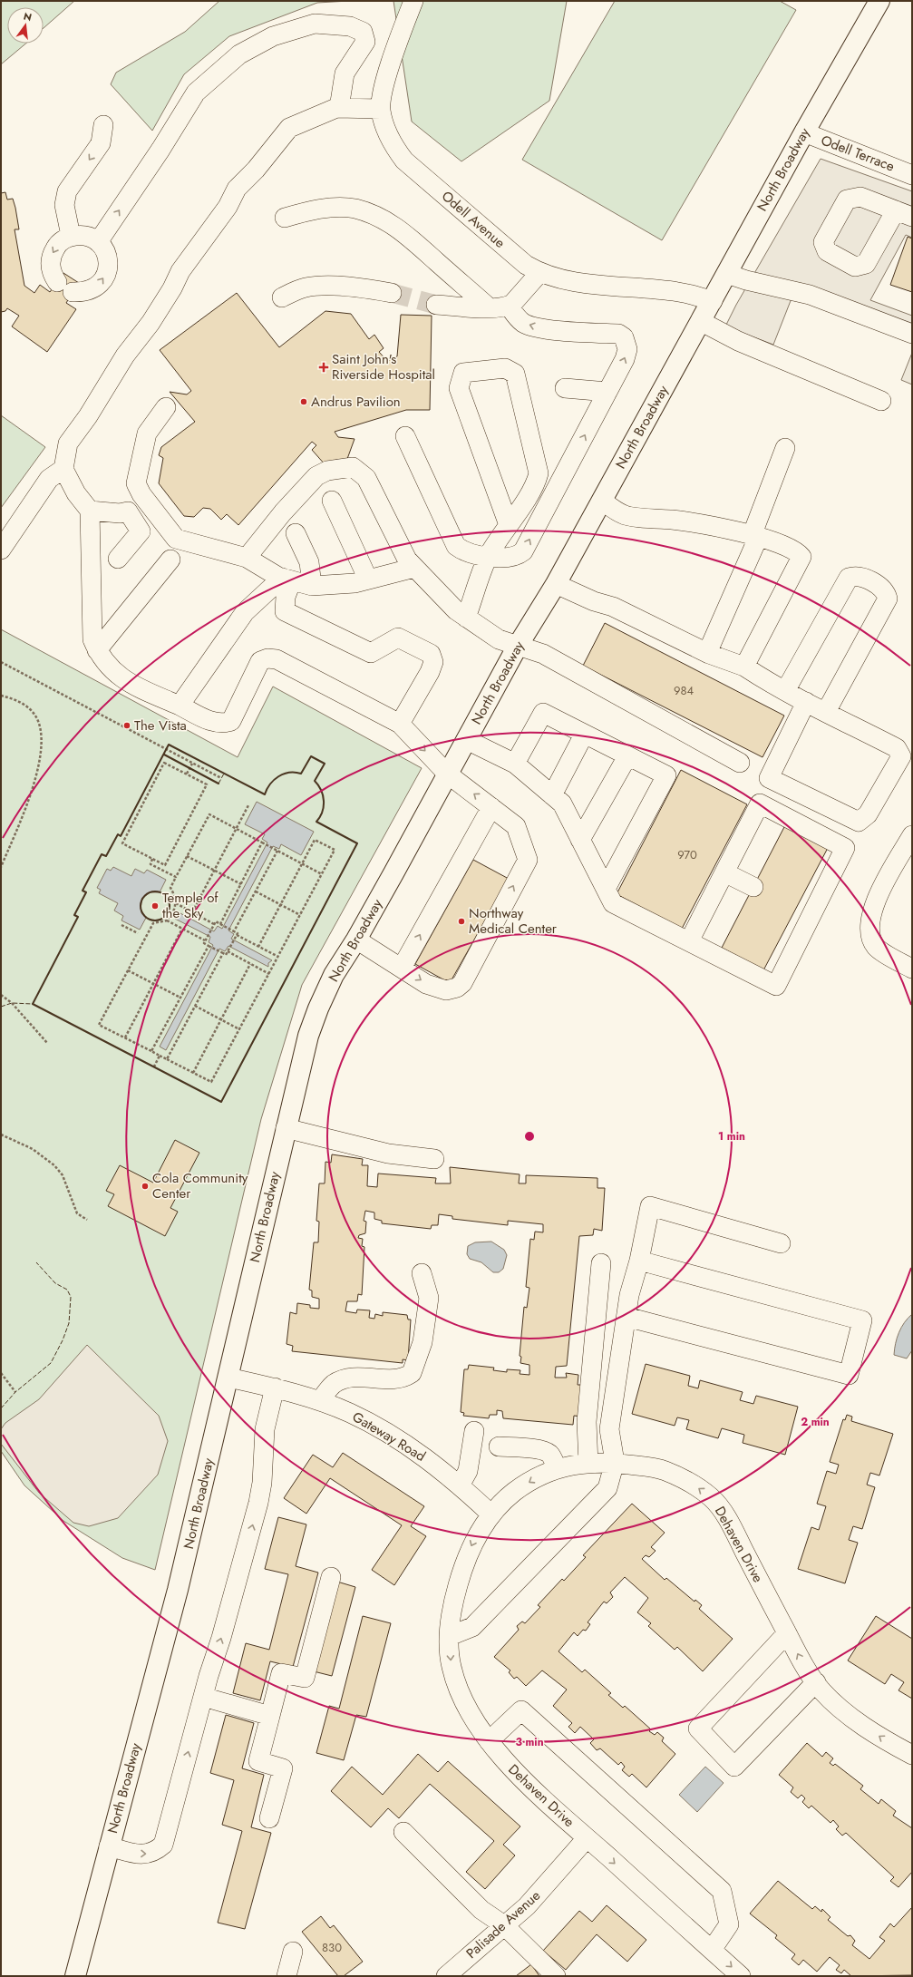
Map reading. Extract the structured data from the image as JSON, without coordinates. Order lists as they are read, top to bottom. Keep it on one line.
{"streets":{"main road":["North Broadway"],"street":["Odell Terrace","Odell Avenue","Gateway Road","Dehaven Drive","Palisade Avenue"]},"crossings":[["Odell Terrace","North Broadway"],["North Broadway","Odell Avenue"],["North Broadway","Gateway Road"],["Gateway Road","Dehaven Drive"],["Dehaven Drive","Palisade Avenue"]],"places":{"health":["Saint John's Riverside Hospital"],"other":["Andrus Pavilion","The Vista","Temple of the Sky","Northway Medical Center","Cola Community Center"]},"house_numbers":["984","970","830"],"north":"top","rings":["1 min","2 min","3 min"]}
